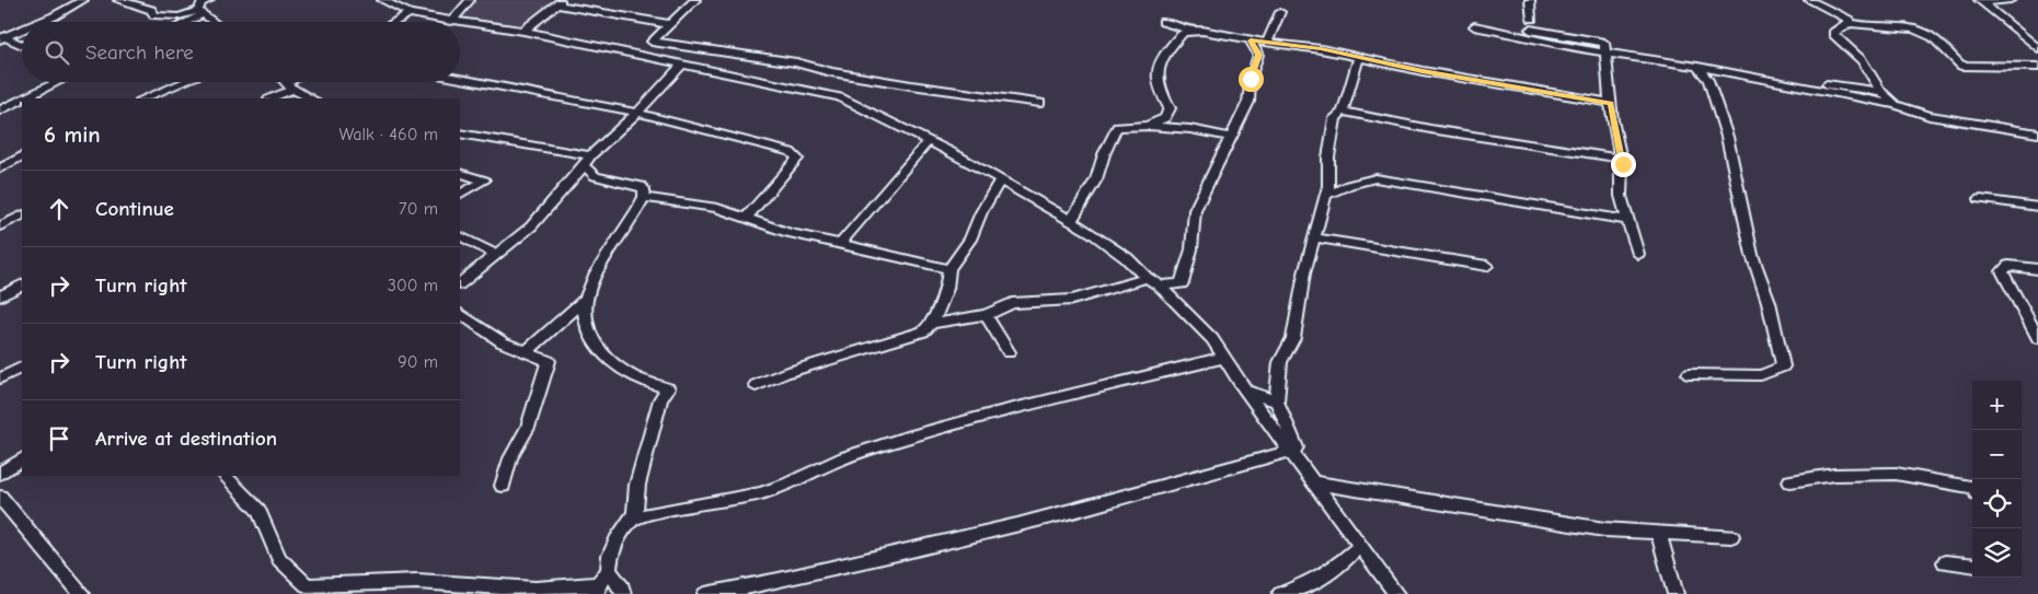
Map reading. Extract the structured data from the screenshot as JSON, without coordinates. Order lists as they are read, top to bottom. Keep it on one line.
{"page":{"search":"Search here","heading":["6 min","Walk · 460 m"],"list":[["Continue","70 m"],["Turn right","300 m"],["Turn right","90 m"],"Arrive at destination"],"map_buttons":["+","−"]}}
